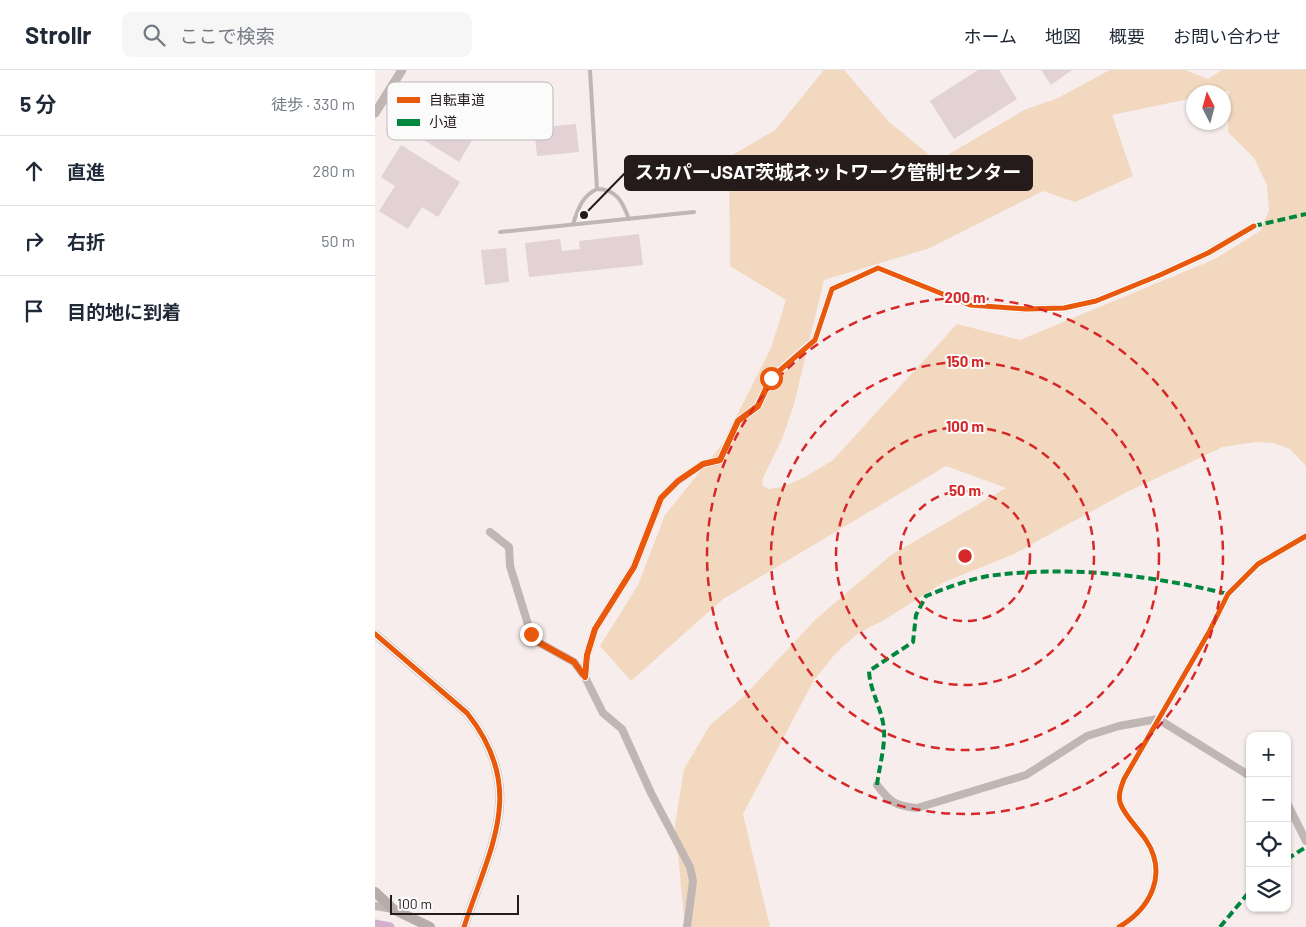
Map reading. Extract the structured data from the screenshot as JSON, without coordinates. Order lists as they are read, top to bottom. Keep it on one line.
{"places":["スカパーJSAT茨城ネットワーク管制センター"],"legend":["自転車道","小道"],"scale_bar":"100 m","north":"top","page":{"header":"Strollr","search":"ここで検索","nav":["ホーム","地図","概要","お問い合わせ"],"heading":["5 分","徒歩 · 330 m"],"list":[["直進","280 m"],["右折","50 m"],"目的地に到着"],"map_buttons":["+","−"],"scale":"100 m"},"rings":["200 m","150 m","100 m","50 m"]}
